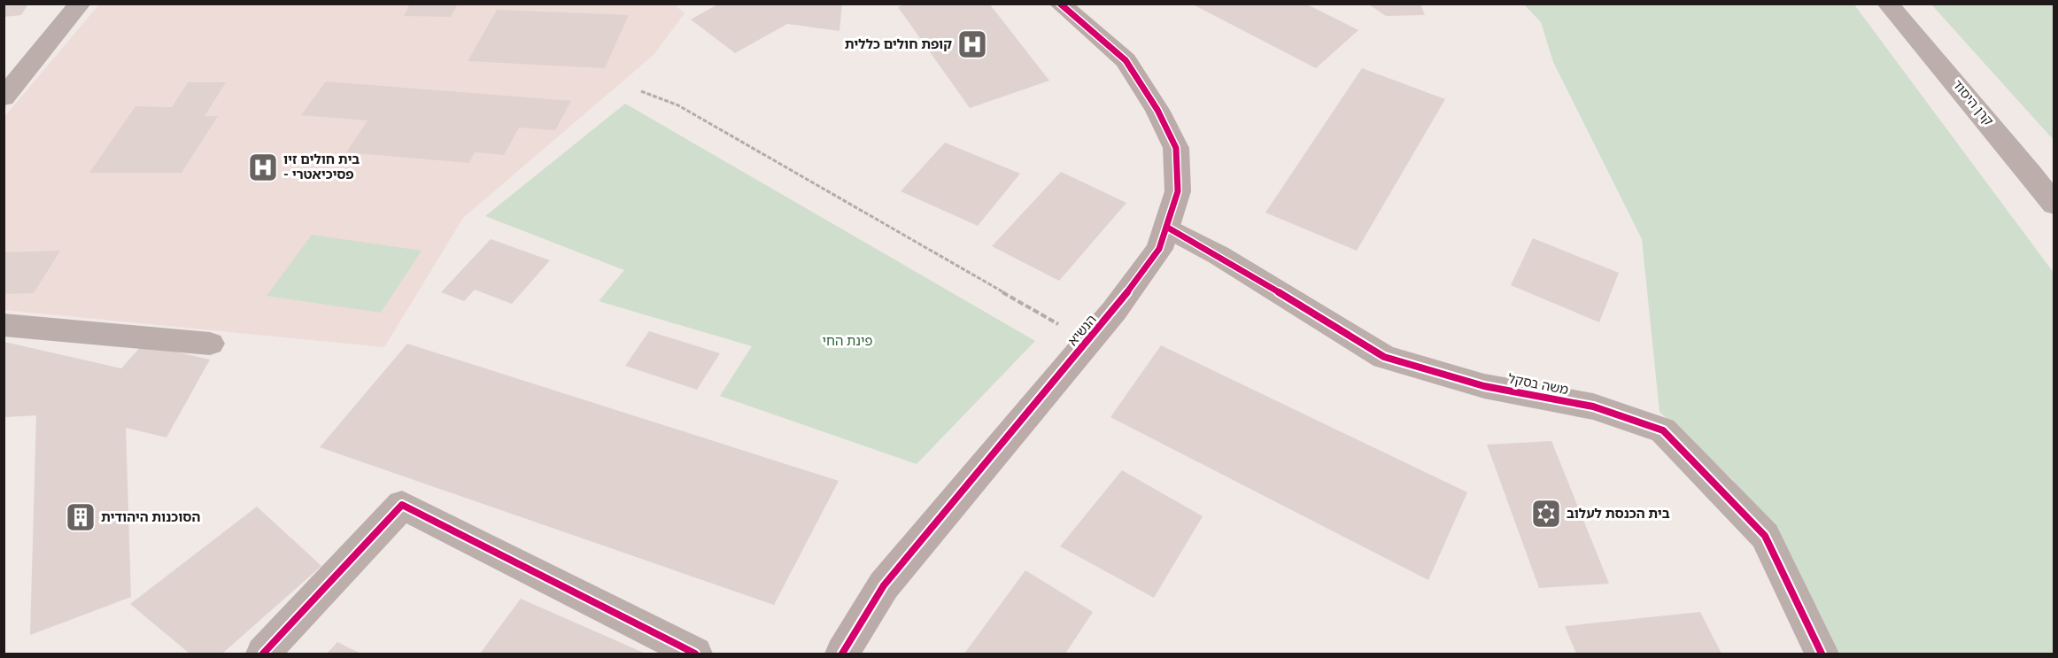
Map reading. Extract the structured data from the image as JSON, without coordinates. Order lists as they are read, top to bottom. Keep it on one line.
{"streets":{"street":["קרן היסוד","הנשיא","משה בסקל"]},"crossings":[["הנשיא","משה בסקל"]],"parks":["פינת החי"],"places":{"hospital":["קופת חולים כללית","בית חולים זיו - פסיכיאטרי"],"synagogue":["בית הכנסת לעלוב"],"building":["הסוכנות היהודית"]}}
